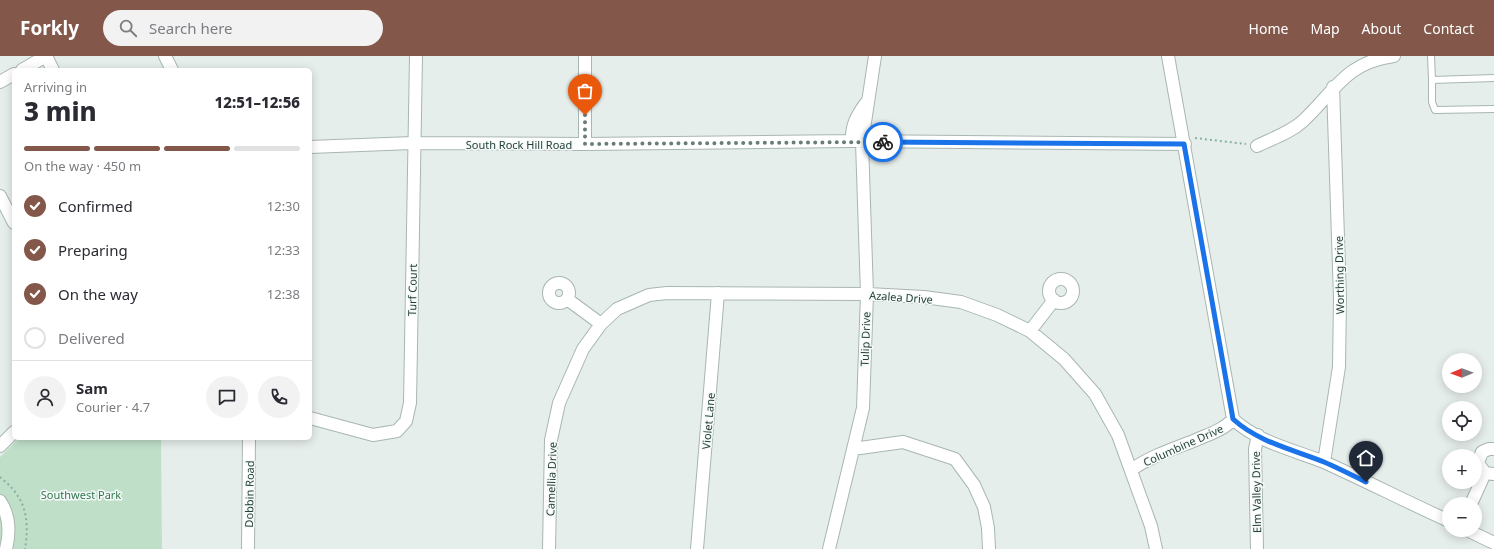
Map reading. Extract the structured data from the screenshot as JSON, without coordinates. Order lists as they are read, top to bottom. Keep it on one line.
{"streets":{"street":["South Rock Hill Road","Worthing Drive","Turf Court","Azalea Drive","Tulip Drive","Violet Lane","Columbine Drive","Camellia Drive","Elm Valley Drive","Dobbin Road"]},"crossings":[["South Rock Hill Road","Turf Court"],["South Rock Hill Road","Tulip Drive"],["Azalea Drive","Tulip Drive"],["Azalea Drive","Violet Lane"],["Azalea Drive","Columbine Drive"],["Azalea Drive","Camellia Drive"]],"parks":["Southwest Park"],"north":"left","page":{"header":"Forkly","search":"Search here","nav":["Home","Map","About","Contact"],"heading":["3 min","Arriving in","12:51–12:56"],"panel":["Sam","Courier · 4.7"],"bar":"On the way · 450 m","list":[["Confirmed","12:30"],["Preparing","12:33"],["On the way","12:38"],"Delivered"],"map_buttons":["+","−"]}}
